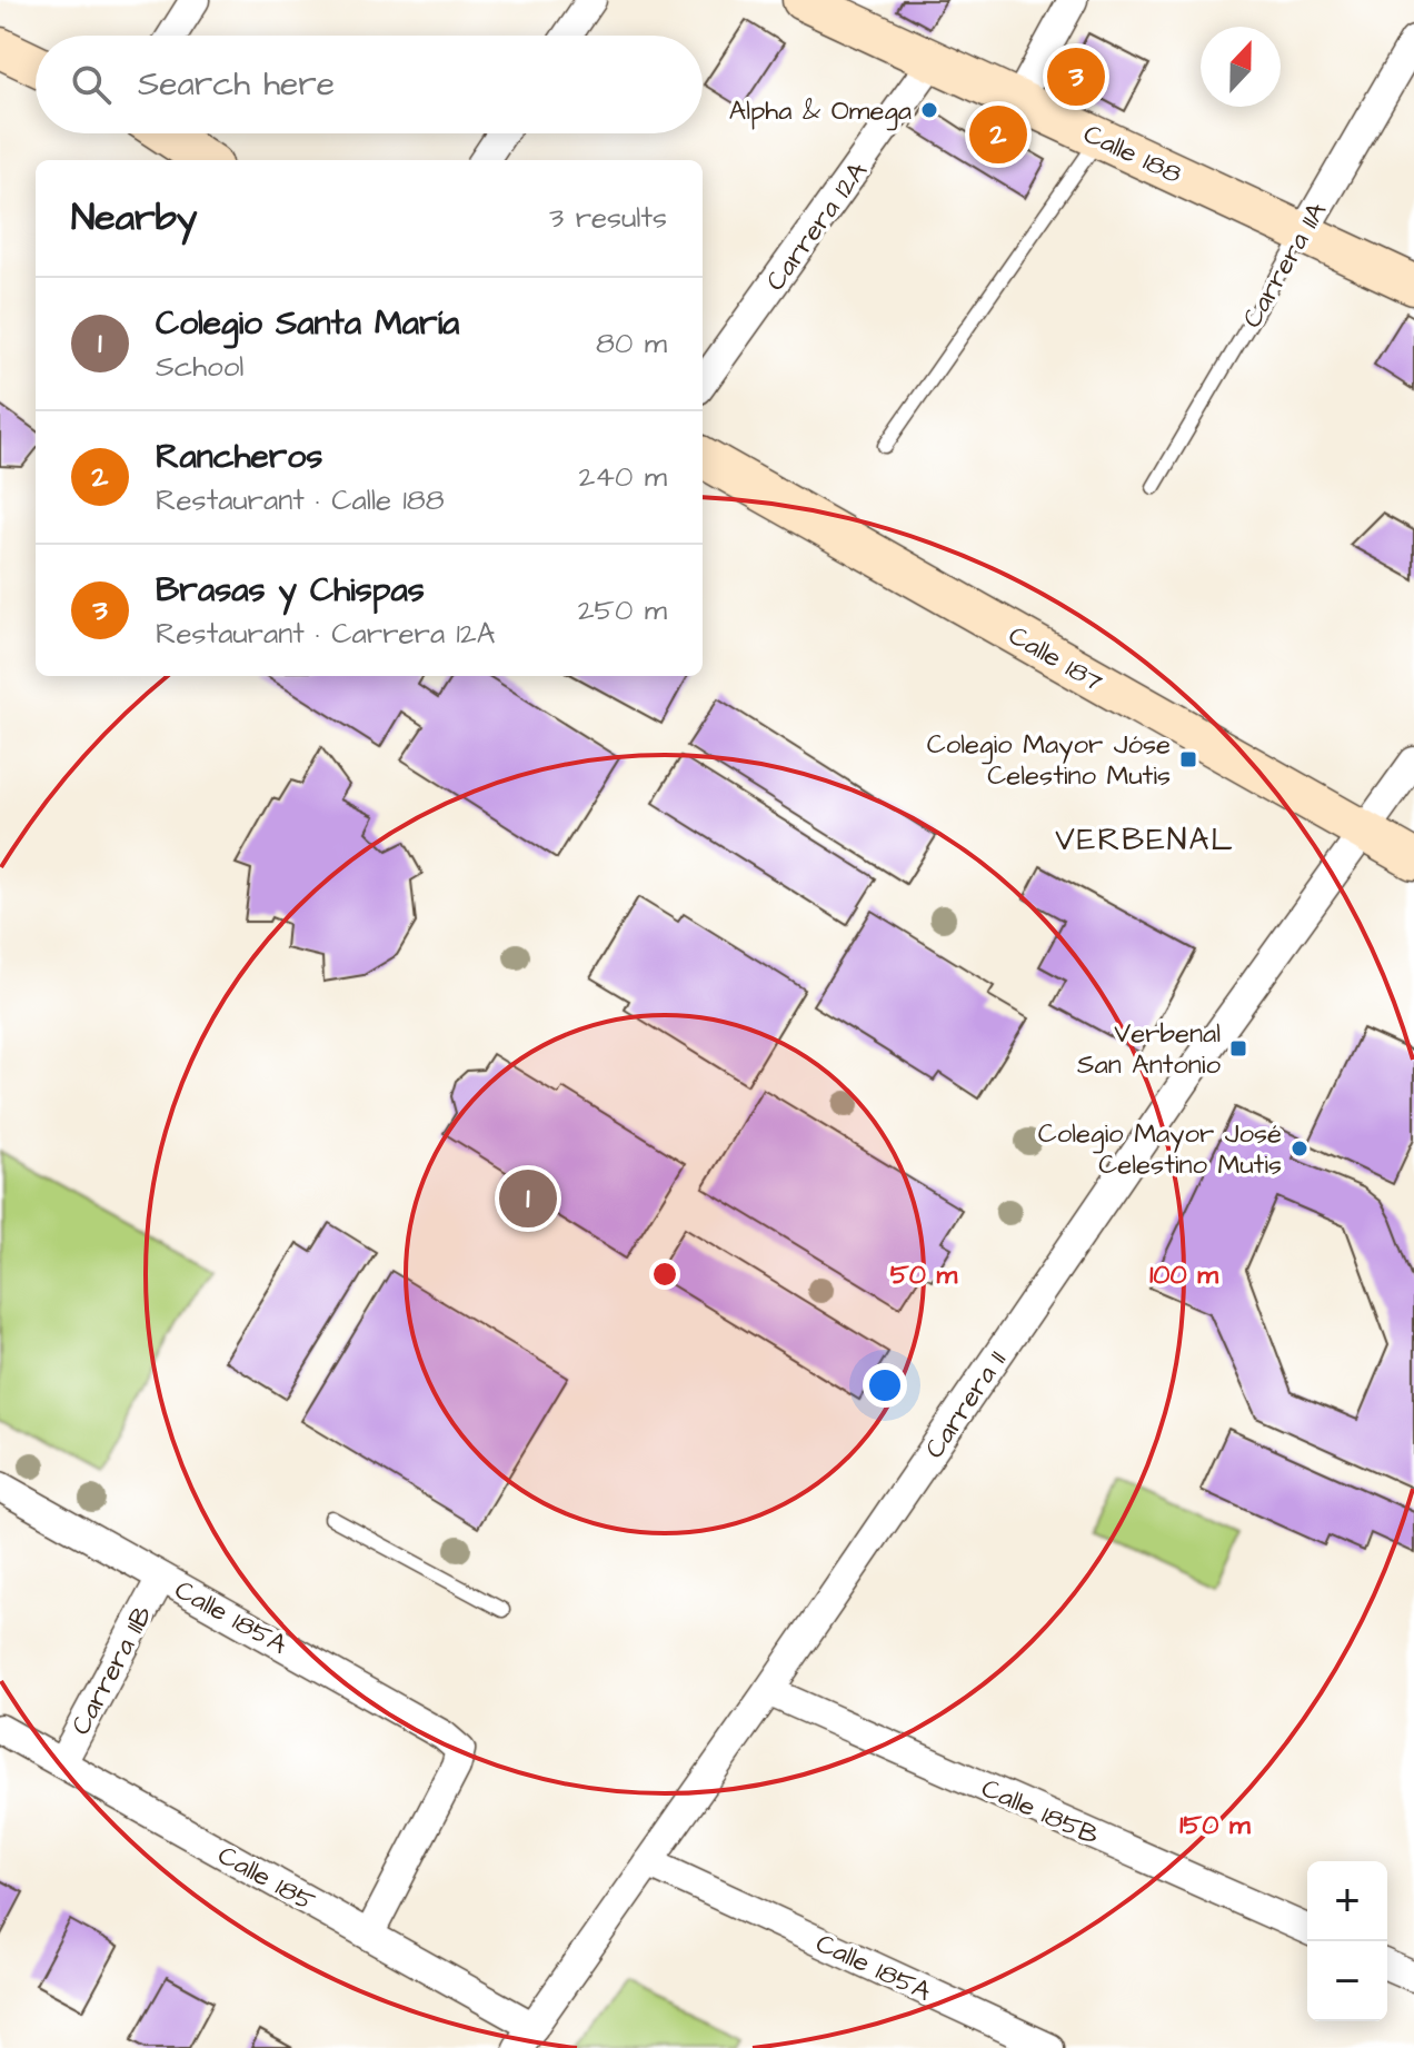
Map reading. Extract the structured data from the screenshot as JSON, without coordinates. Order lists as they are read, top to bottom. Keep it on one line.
{"streets":{"street":["Calle 188","Carrera 12A","Carrera 11A","Calle 187","Carrera 11","Calle 185A","Carrera 11B","Calle 185B","Calle 185"]},"crossings":[["Calle 188","Carrera 12A"],["Calle 188","Carrera 11A"],["Calle 187","Carrera 11"],["Carrera 11","Calle 185A"],["Carrera 11","Calle 185B"],["Carrera 11","Calle 185"],["Calle 185A","Carrera 11B"],["Calle 185A","Calle 185"],["Carrera 11B","Calle 185"]],"districts":["VERBENAL"],"places":{"other":["Alpha & Omega","Colegio Mayor José Celestino Mutis"],"transit":["Colegio Mayor Jóse Celestino Mutis","Verbenal San Antonio"]},"north":"top","page":{"search":"Search here","pins":["3","2","1"],"heading":["Nearby","3 results"],"list":[{"mark":"1","name":"Colegio Santa María","note":"School","value":"80 m"},{"mark":"2","name":"Rancheros","note":"Restaurant · Calle 188","value":"240 m"},{"mark":"3","name":"Brasas y Chispas","note":"Restaurant · Carrera 12A","value":"250 m"}],"map_buttons":["+","−"]},"rings":["50 m","100 m","150 m"]}
